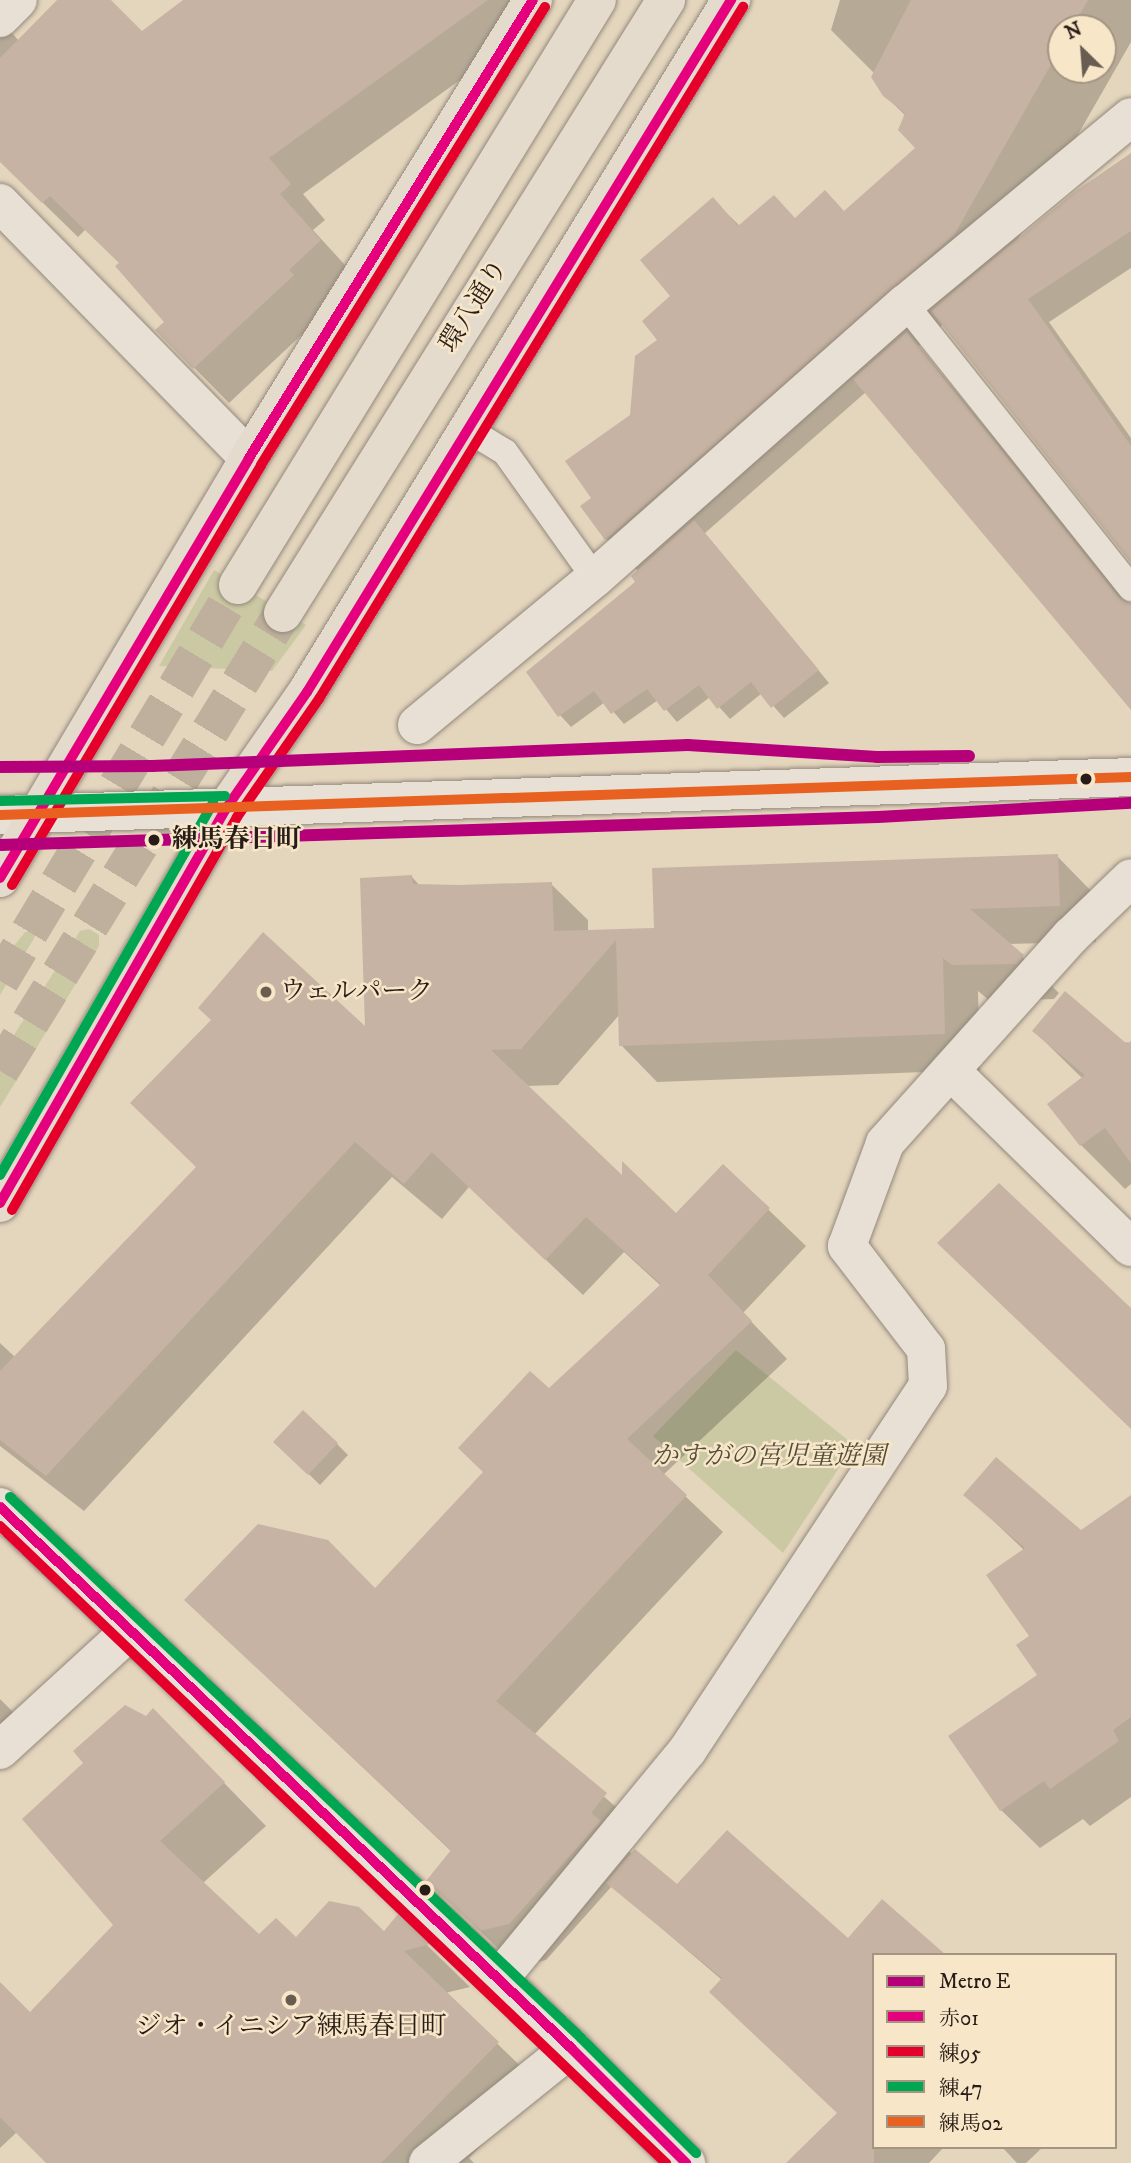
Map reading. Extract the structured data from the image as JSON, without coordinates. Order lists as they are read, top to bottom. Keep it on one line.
{"streets":{"main road":["環八通り"]},"parks":["かすがの宮児童遊園"],"places":["練馬春日町","ウェルパーク","ジオ・イニシア練馬春日町"],"lines":["transit line 赤01","transit line 練95","metro line E","transit line 練馬02","transit line 練47"],"legend":["Metro E","赤01","練95","練47","練馬02"],"north":"top left"}
